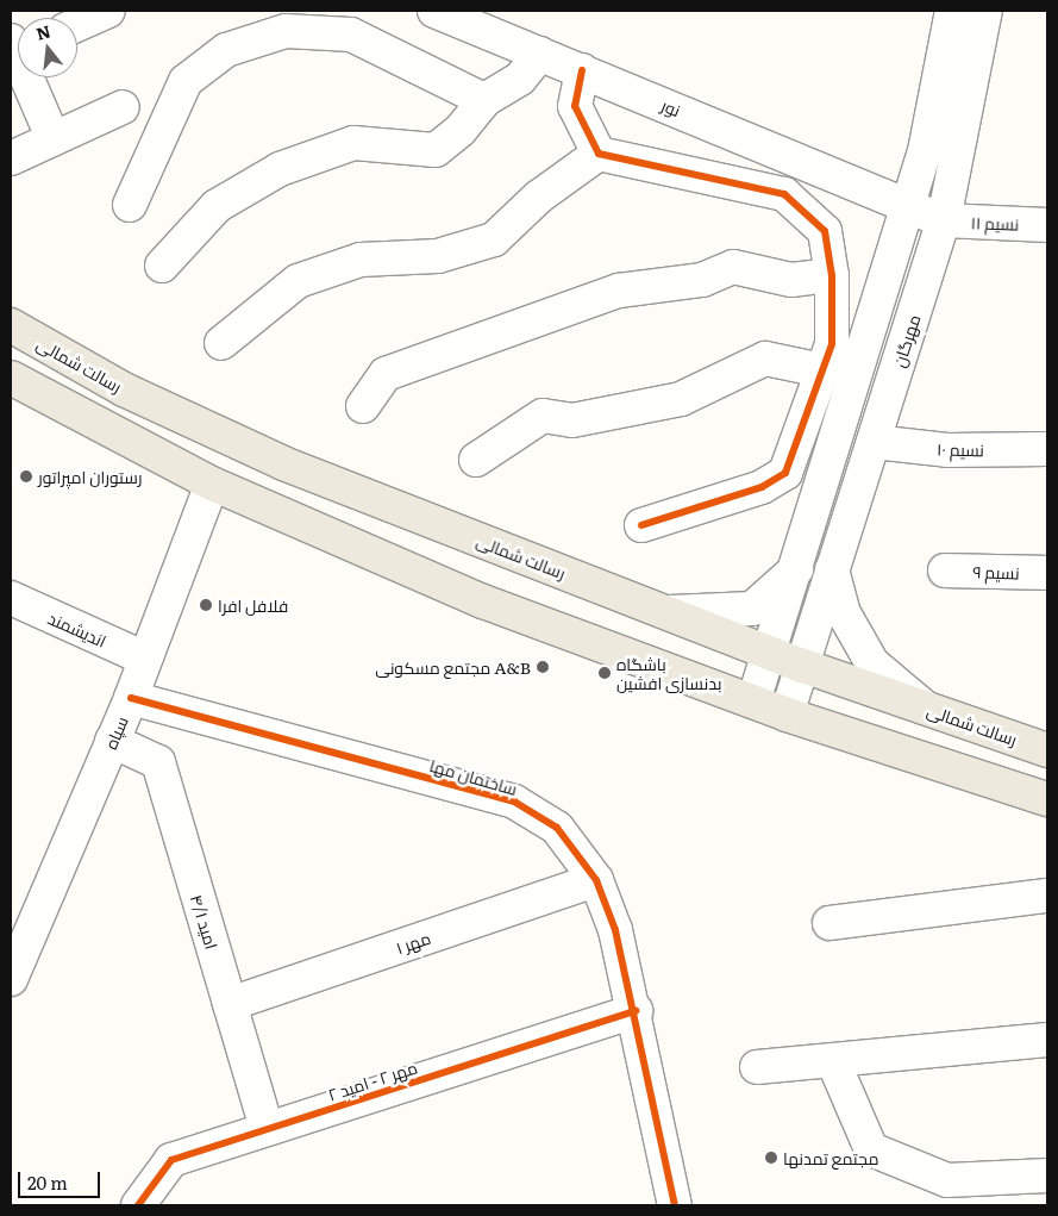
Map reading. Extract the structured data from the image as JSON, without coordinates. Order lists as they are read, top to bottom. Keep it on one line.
{"streets":{"main road":["رسالت شمالی"],"street":["نور","نسیم ۱۱","مهرگان","نسیم ۱۰","نسیم ۹","اندیشمند","سپاه","ساختمان مها","امید ۴/۱","مهر ۱","مهر ۲ - امید ۲"]},"crossings":[["نور","نسیم ۱۱"],["نور","مهرگان"],["نسیم ۱۱","مهرگان"],["مهرگان","رسالت شمالی"],["مهرگان","نسیم ۱۰"],["اندیشمند","سپاه"],["سپاه","ساختمان مها"],["سپاه","امید ۴/۱"],["ساختمان مها","مهر ۱"],["ساختمان مها","مهر ۲ - امید ۲"],["امید ۴/۱","مهر ۱"],["امید ۴/۱","مهر ۲ - امید ۲"]],"places":["رستوران امپراتور","فلافل افرا","مجتمع مسکونی A&B","باشگاه بدنسازی افشین","مجتمع تمدنها"],"scale_bar":"20 m","north":"top"}
